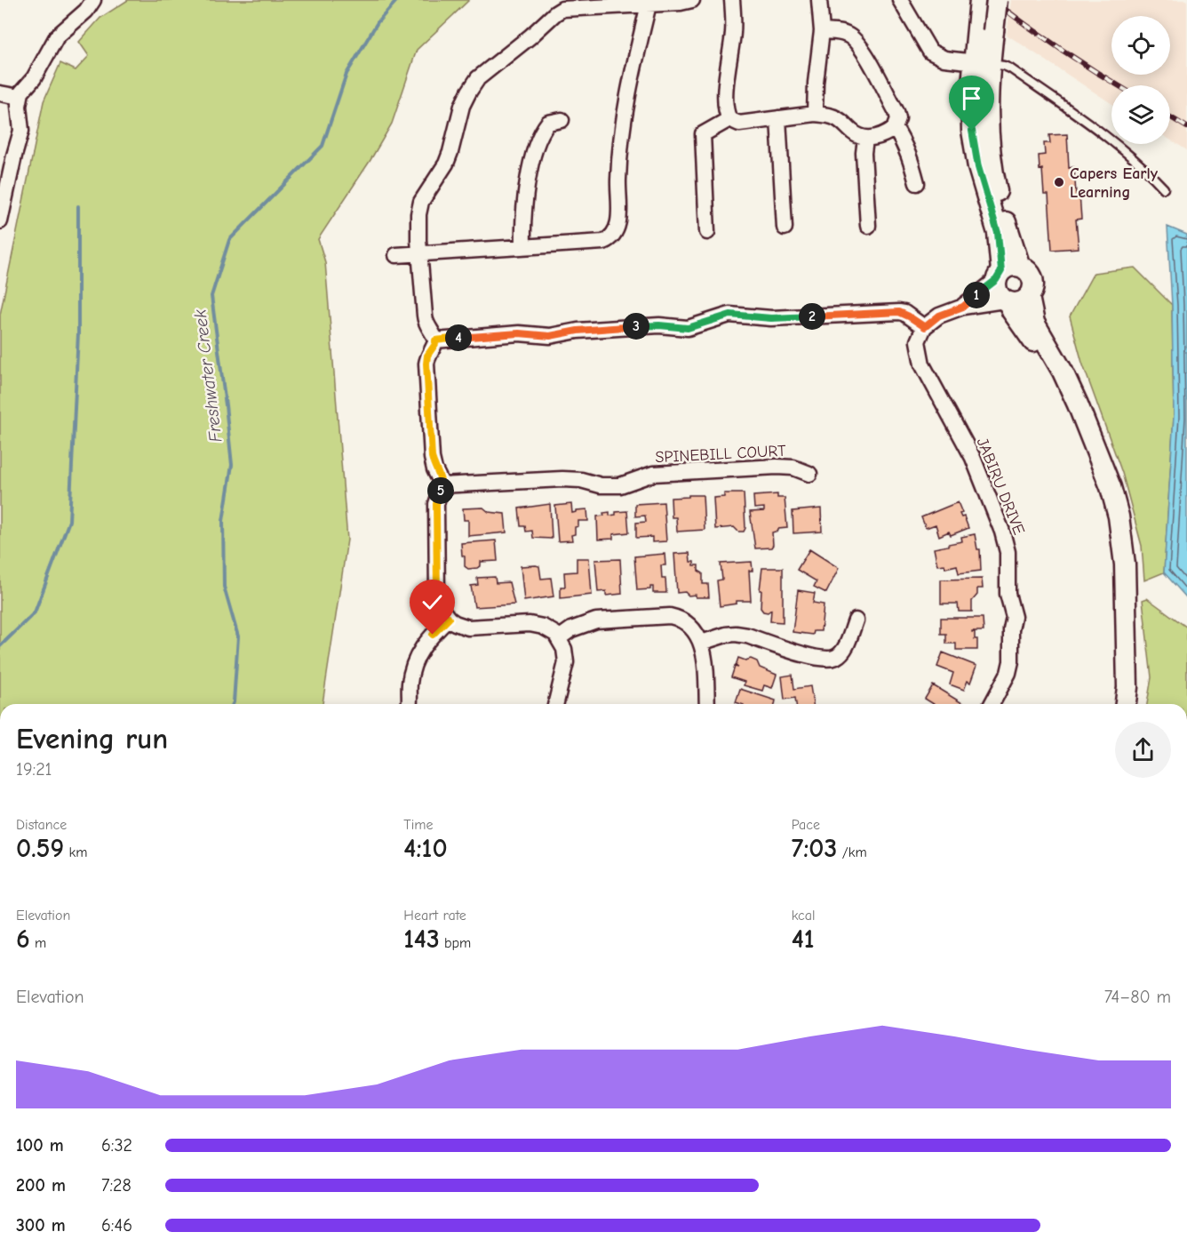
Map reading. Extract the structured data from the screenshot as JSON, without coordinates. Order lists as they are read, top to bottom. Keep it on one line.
{"streets":{"street":["SPINEBILL COURT","JABIRU DRIVE"]},"water":["Freshwater Creek"],"places":["Capers Early Learning"],"page":{"pins":["1","2","3","4","5"],"heading":["Evening run","19:21"],"stats":[["Distance","0.59 km"],["Time","4:10"],["Pace","7:03 /km"],["Elevation","6 m"],["Heart rate","143 bpm"],["kcal","41"]],"chart":["Elevation","74–80 m"],"list":[{"name":"100 m","note":"6:32"},{"name":"200 m","note":"7:28"},{"name":"300 m","note":"6:46"}]}}
